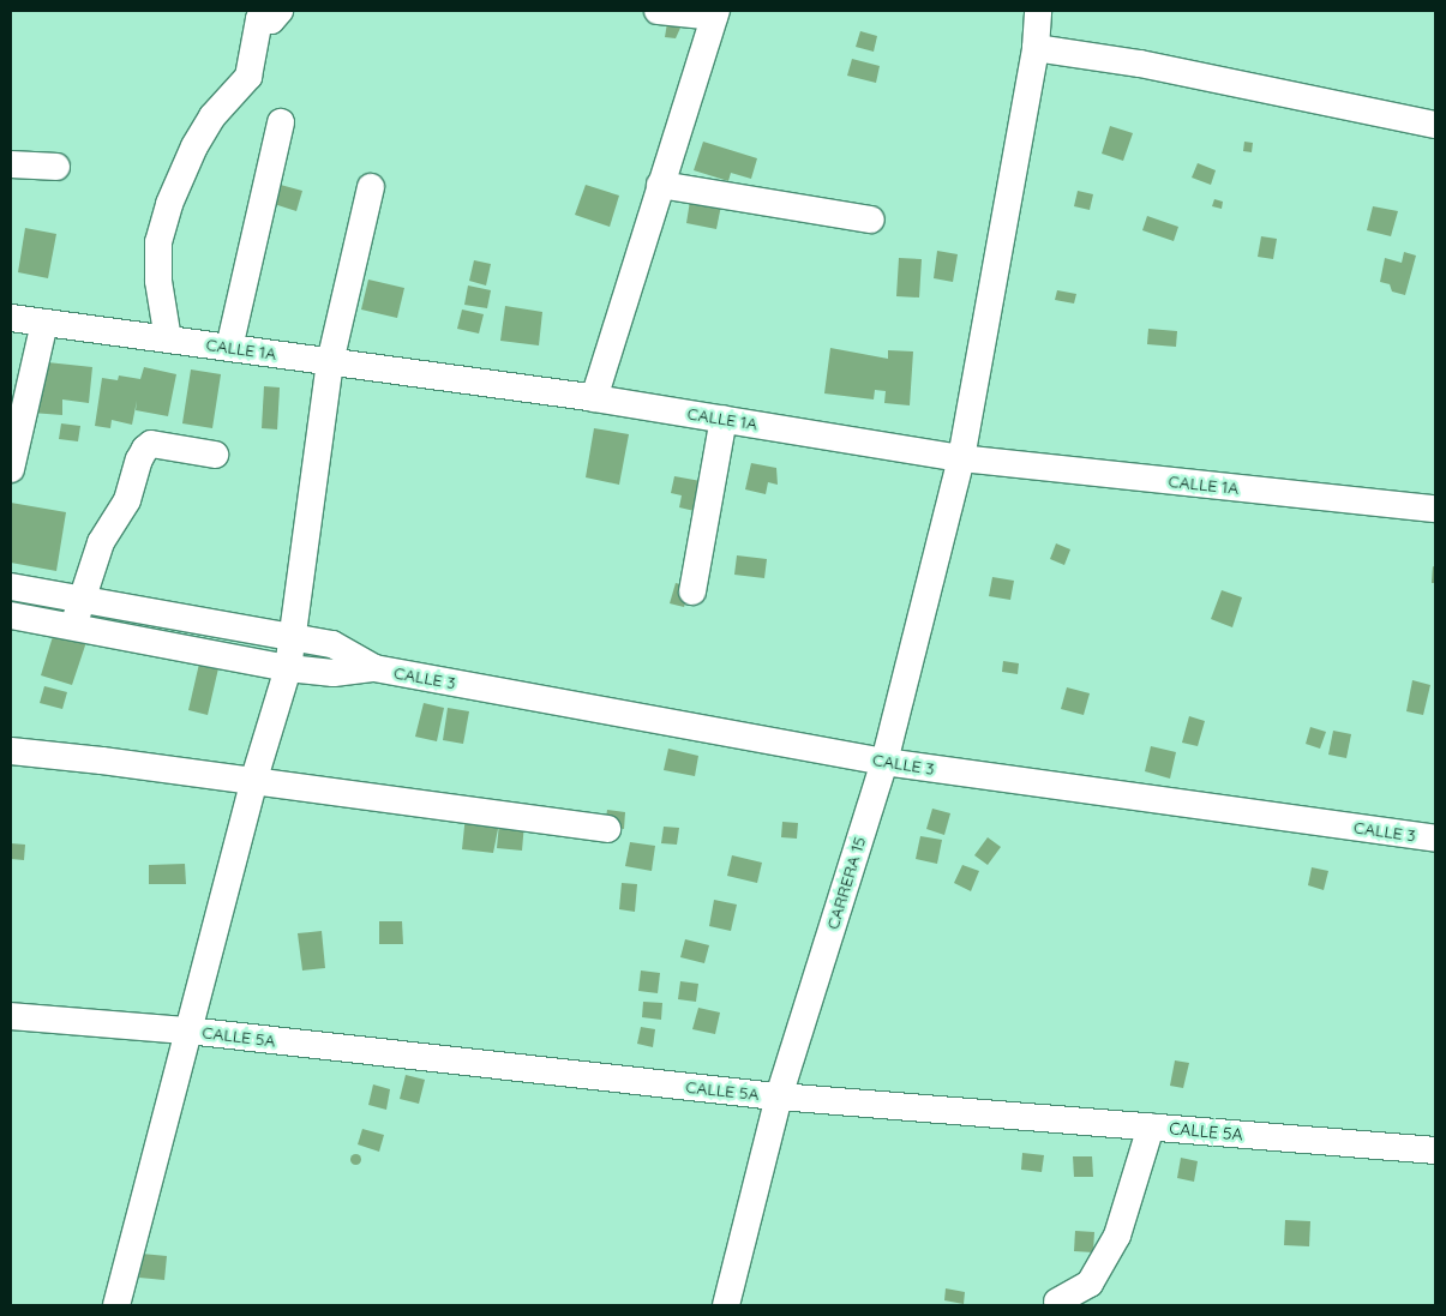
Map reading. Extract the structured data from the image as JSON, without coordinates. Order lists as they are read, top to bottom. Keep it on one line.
{"streets":{"street":["CALLE 1A","CALLE 3","CARRERA 15","CALLE 5A"]},"crossings":[["CALLE 1A","CARRERA 15"],["CALLE 3","CARRERA 15"],["CARRERA 15","CALLE 5A"]]}
